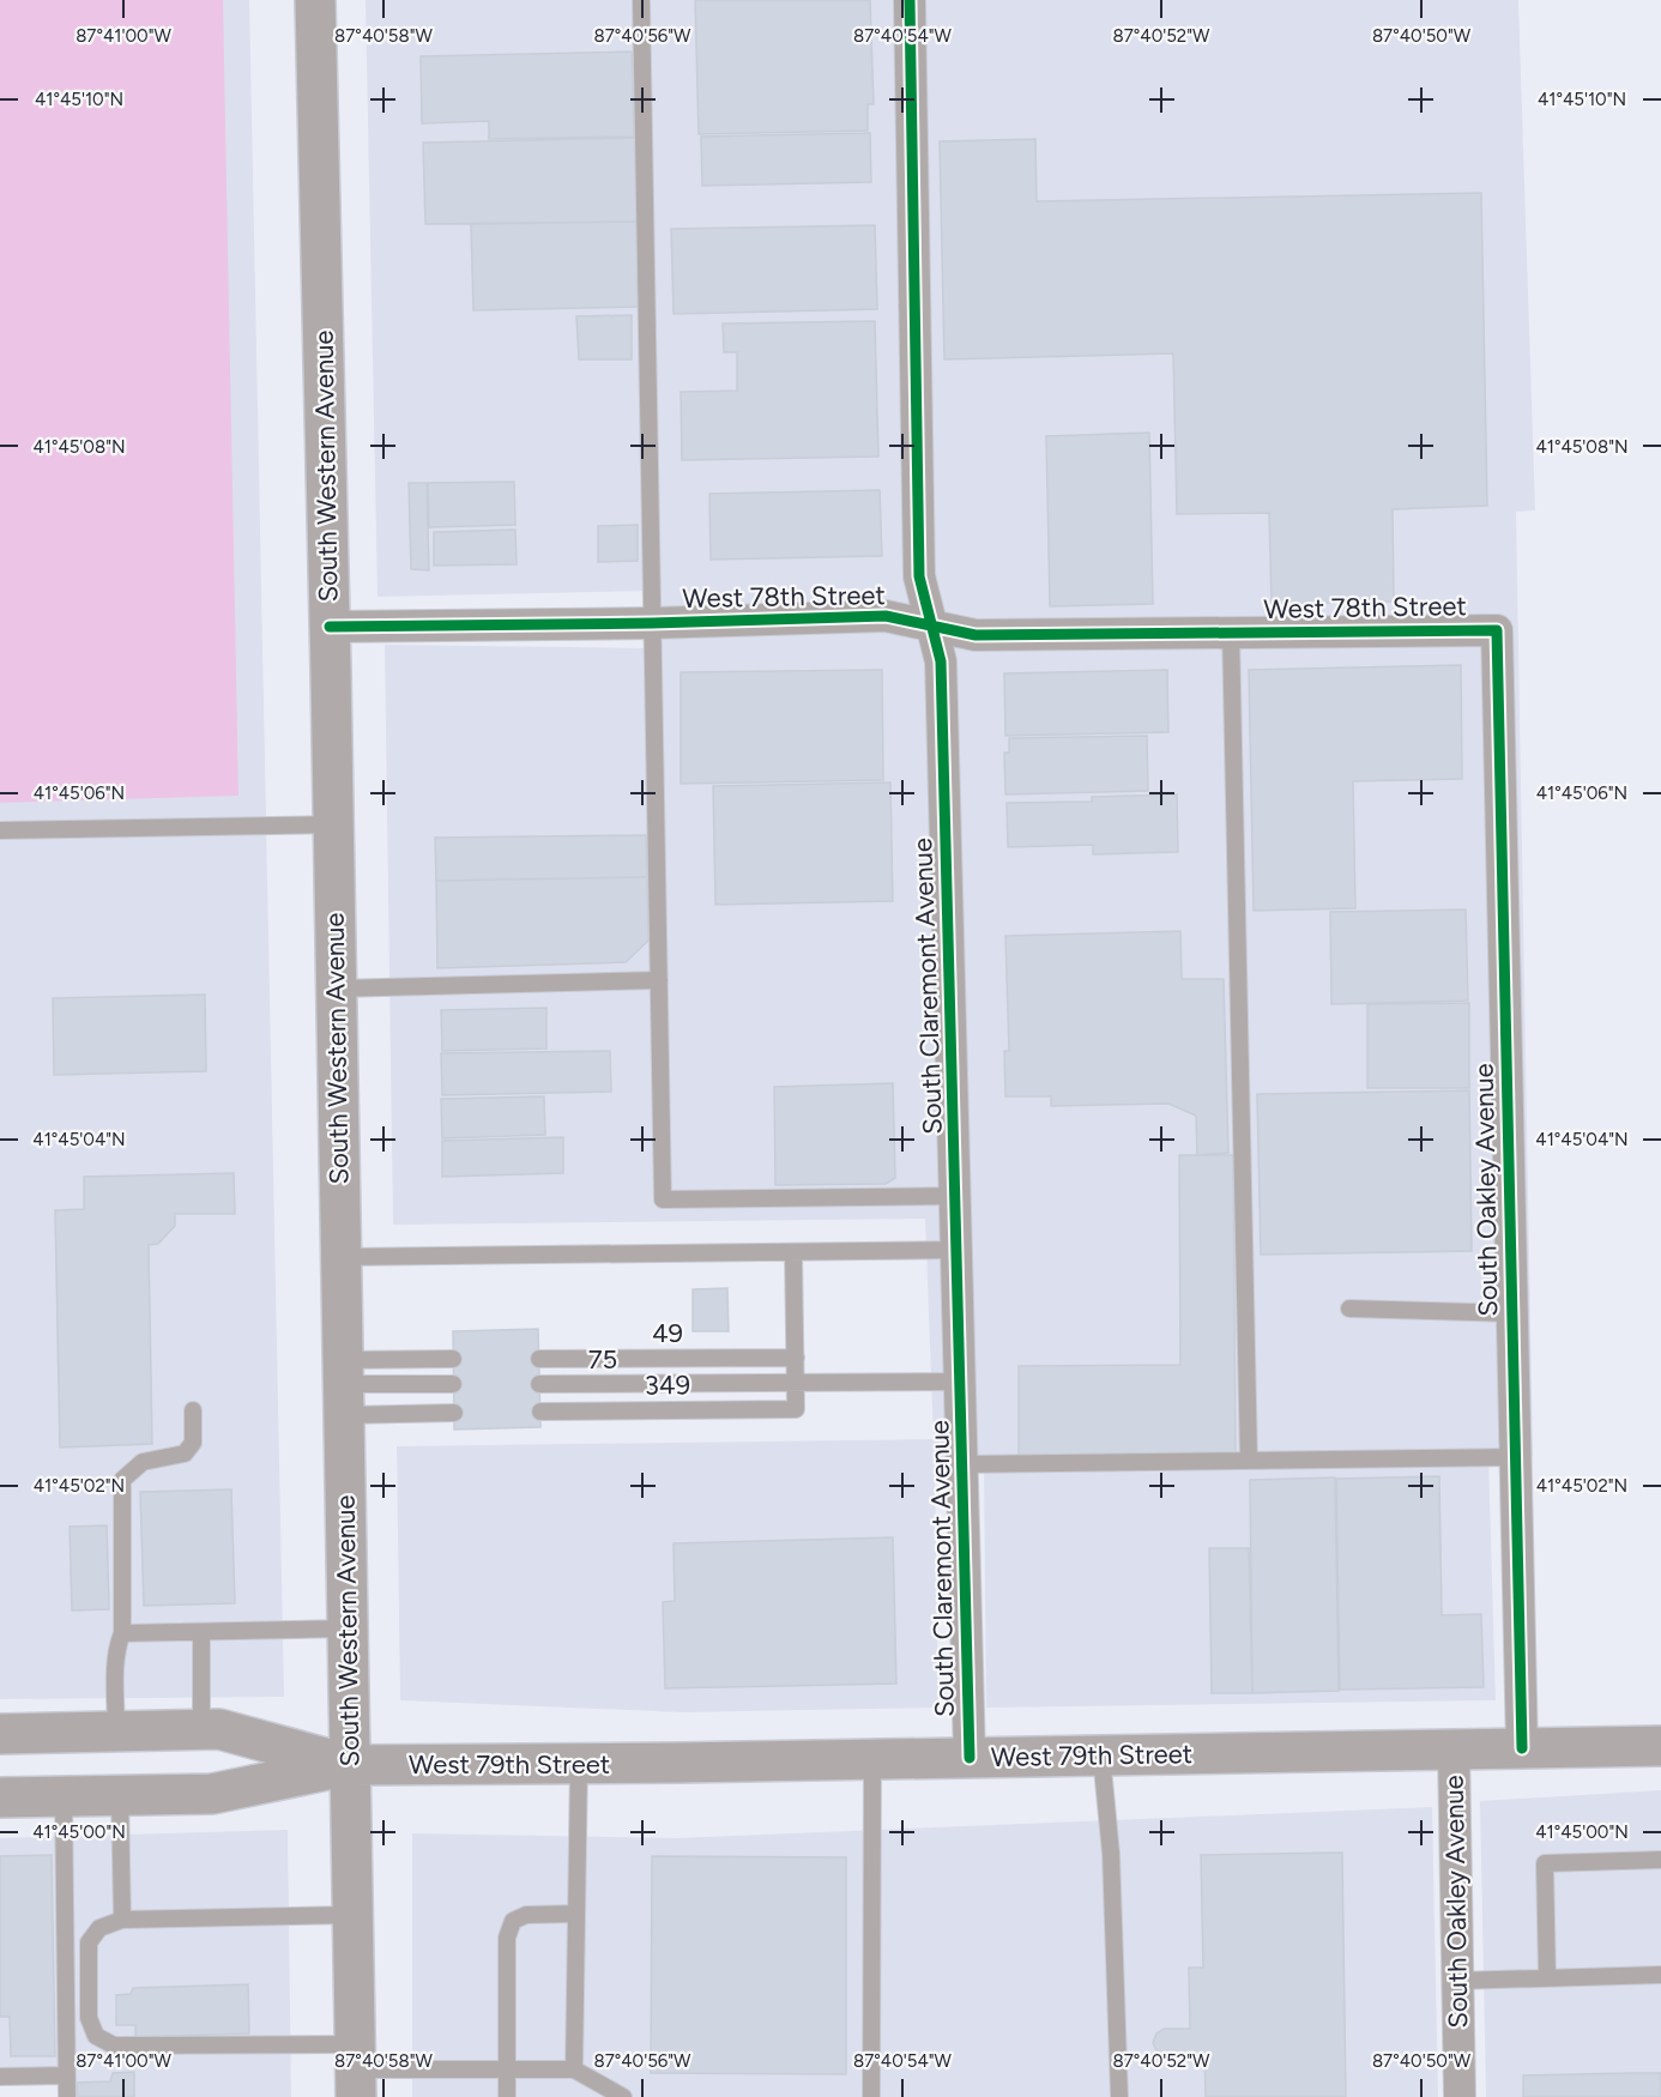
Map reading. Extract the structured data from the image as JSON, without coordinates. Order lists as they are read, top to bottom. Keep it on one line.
{"streets":{"main road":["South Western Avenue","West 79th Street"],"street":["West 78th Street","South Claremont Avenue","South Oakley Avenue"],"lane":["49","75","349"]},"crossings":[["South Western Avenue","West 78th Street"],["South Western Avenue","West 79th Street"],["West 78th Street","South Claremont Avenue"],["West 78th Street","South Oakley Avenue"],["South Claremont Avenue","75"],["South Claremont Avenue","West 79th Street"],["South Oakley Avenue","West 79th Street"],["75","349"]],"coordinates":["87°41'00\"W","87°40'58\"W","87°40'56\"W","87°40'54\"W","87°40'52\"W","87°40'50\"W","41°45'10\"N","41°45'08\"N","41°45'06\"N","41°45'04\"N","41°45'02\"N","41°45'00\"N"]}
